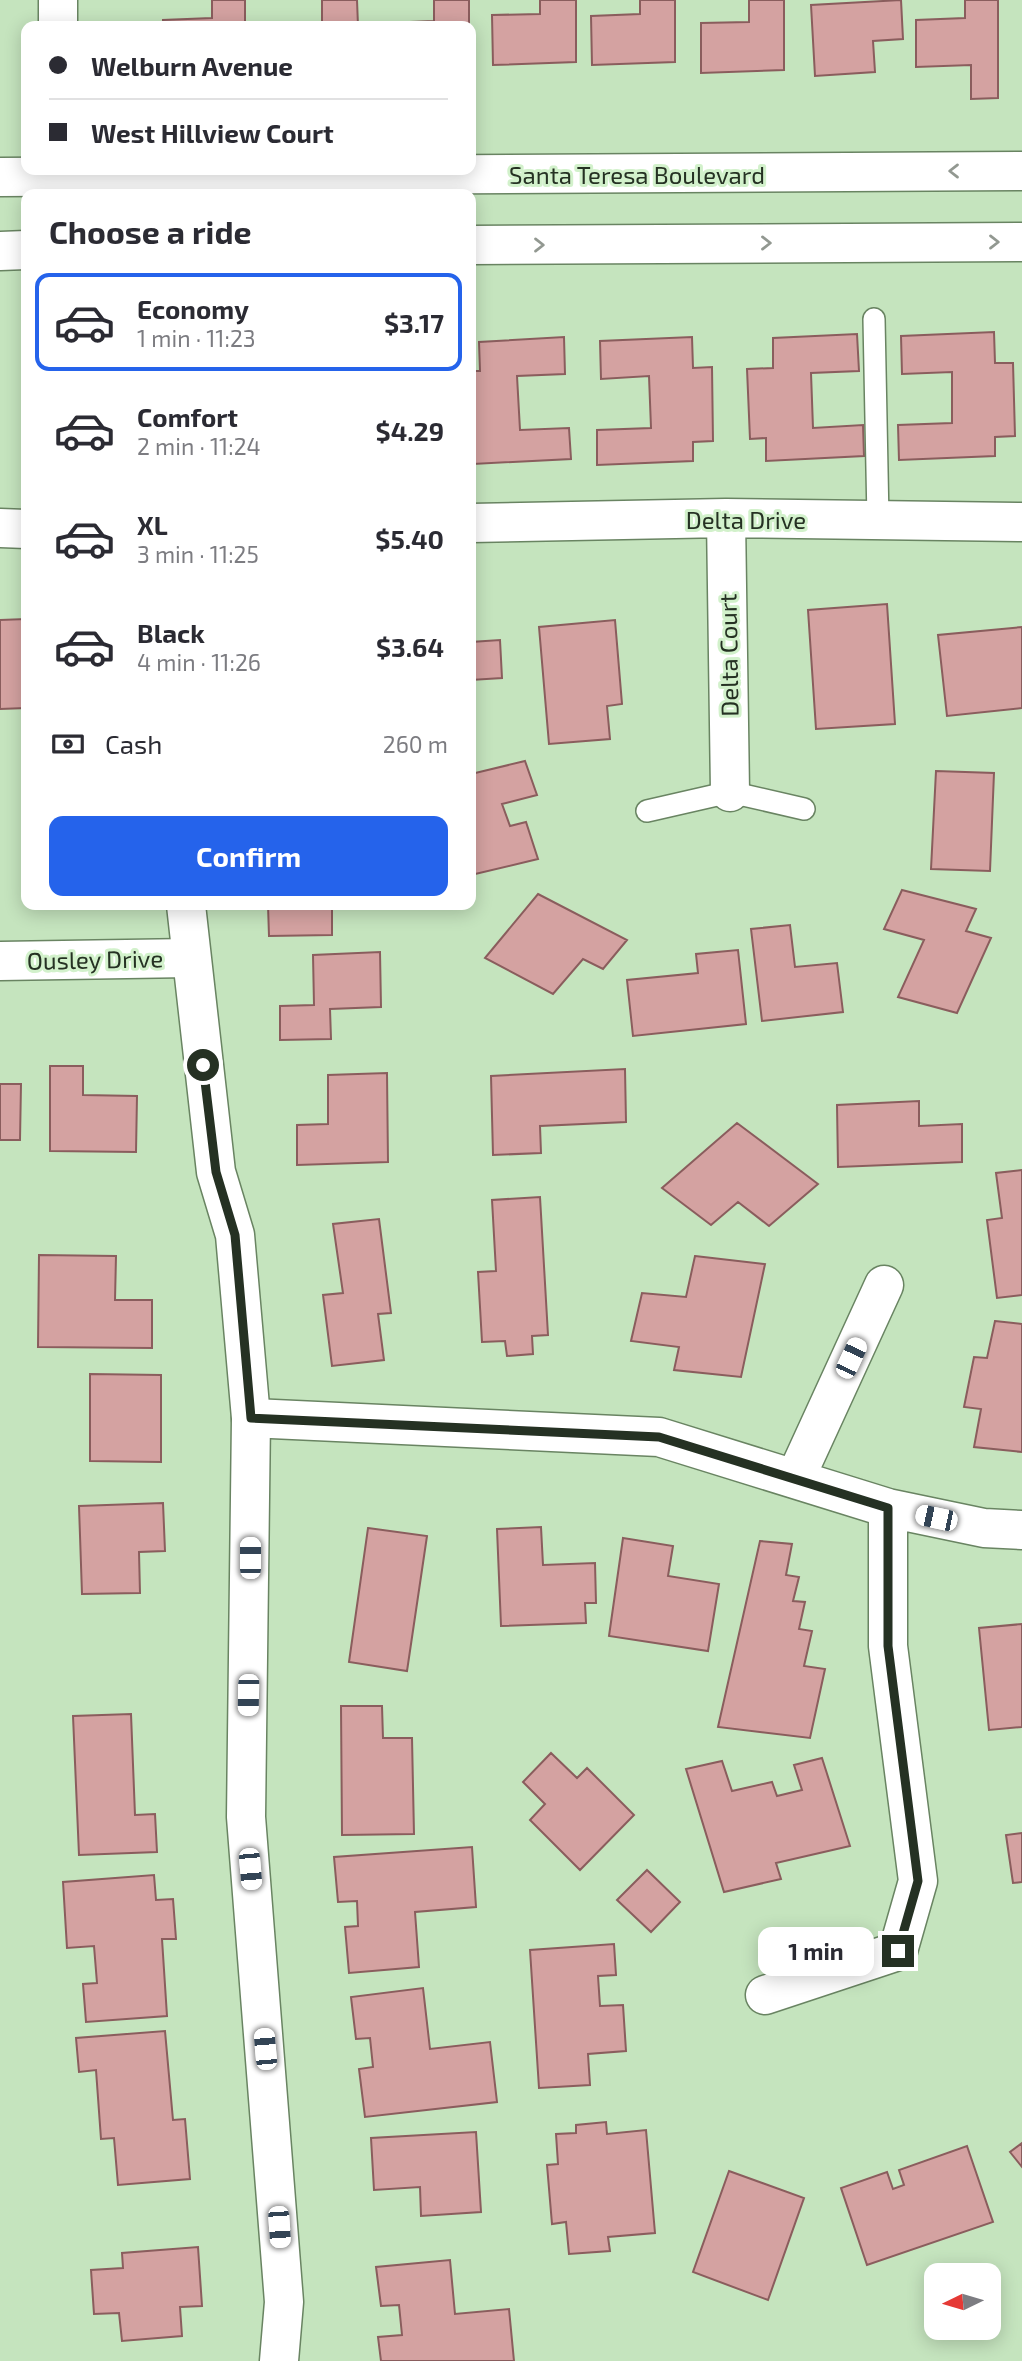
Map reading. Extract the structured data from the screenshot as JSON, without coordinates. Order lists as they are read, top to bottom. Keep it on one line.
{"streets":{"street":["Santa Teresa Boulevard","Delta Drive","Delta Court","Ousley Drive"]},"crossings":[["Delta Drive","Delta Court"]],"north":"left","page":{"banner":["Welburn Avenue","West Hillview Court"],"heading":"Choose a ride","list":[{"name":"Economy","note":"1 min · 11:23","value":"$3.17"},{"name":"Comfort","note":"2 min · 11:24","value":"$4.29"},{"name":"XL","note":"3 min · 11:25","value":"$5.40"},{"name":"Black","note":"4 min · 11:26","value":"$3.64"}],"pay":["Cash","260 m"],"buttons":"Confirm","bubble":"1 min"}}
